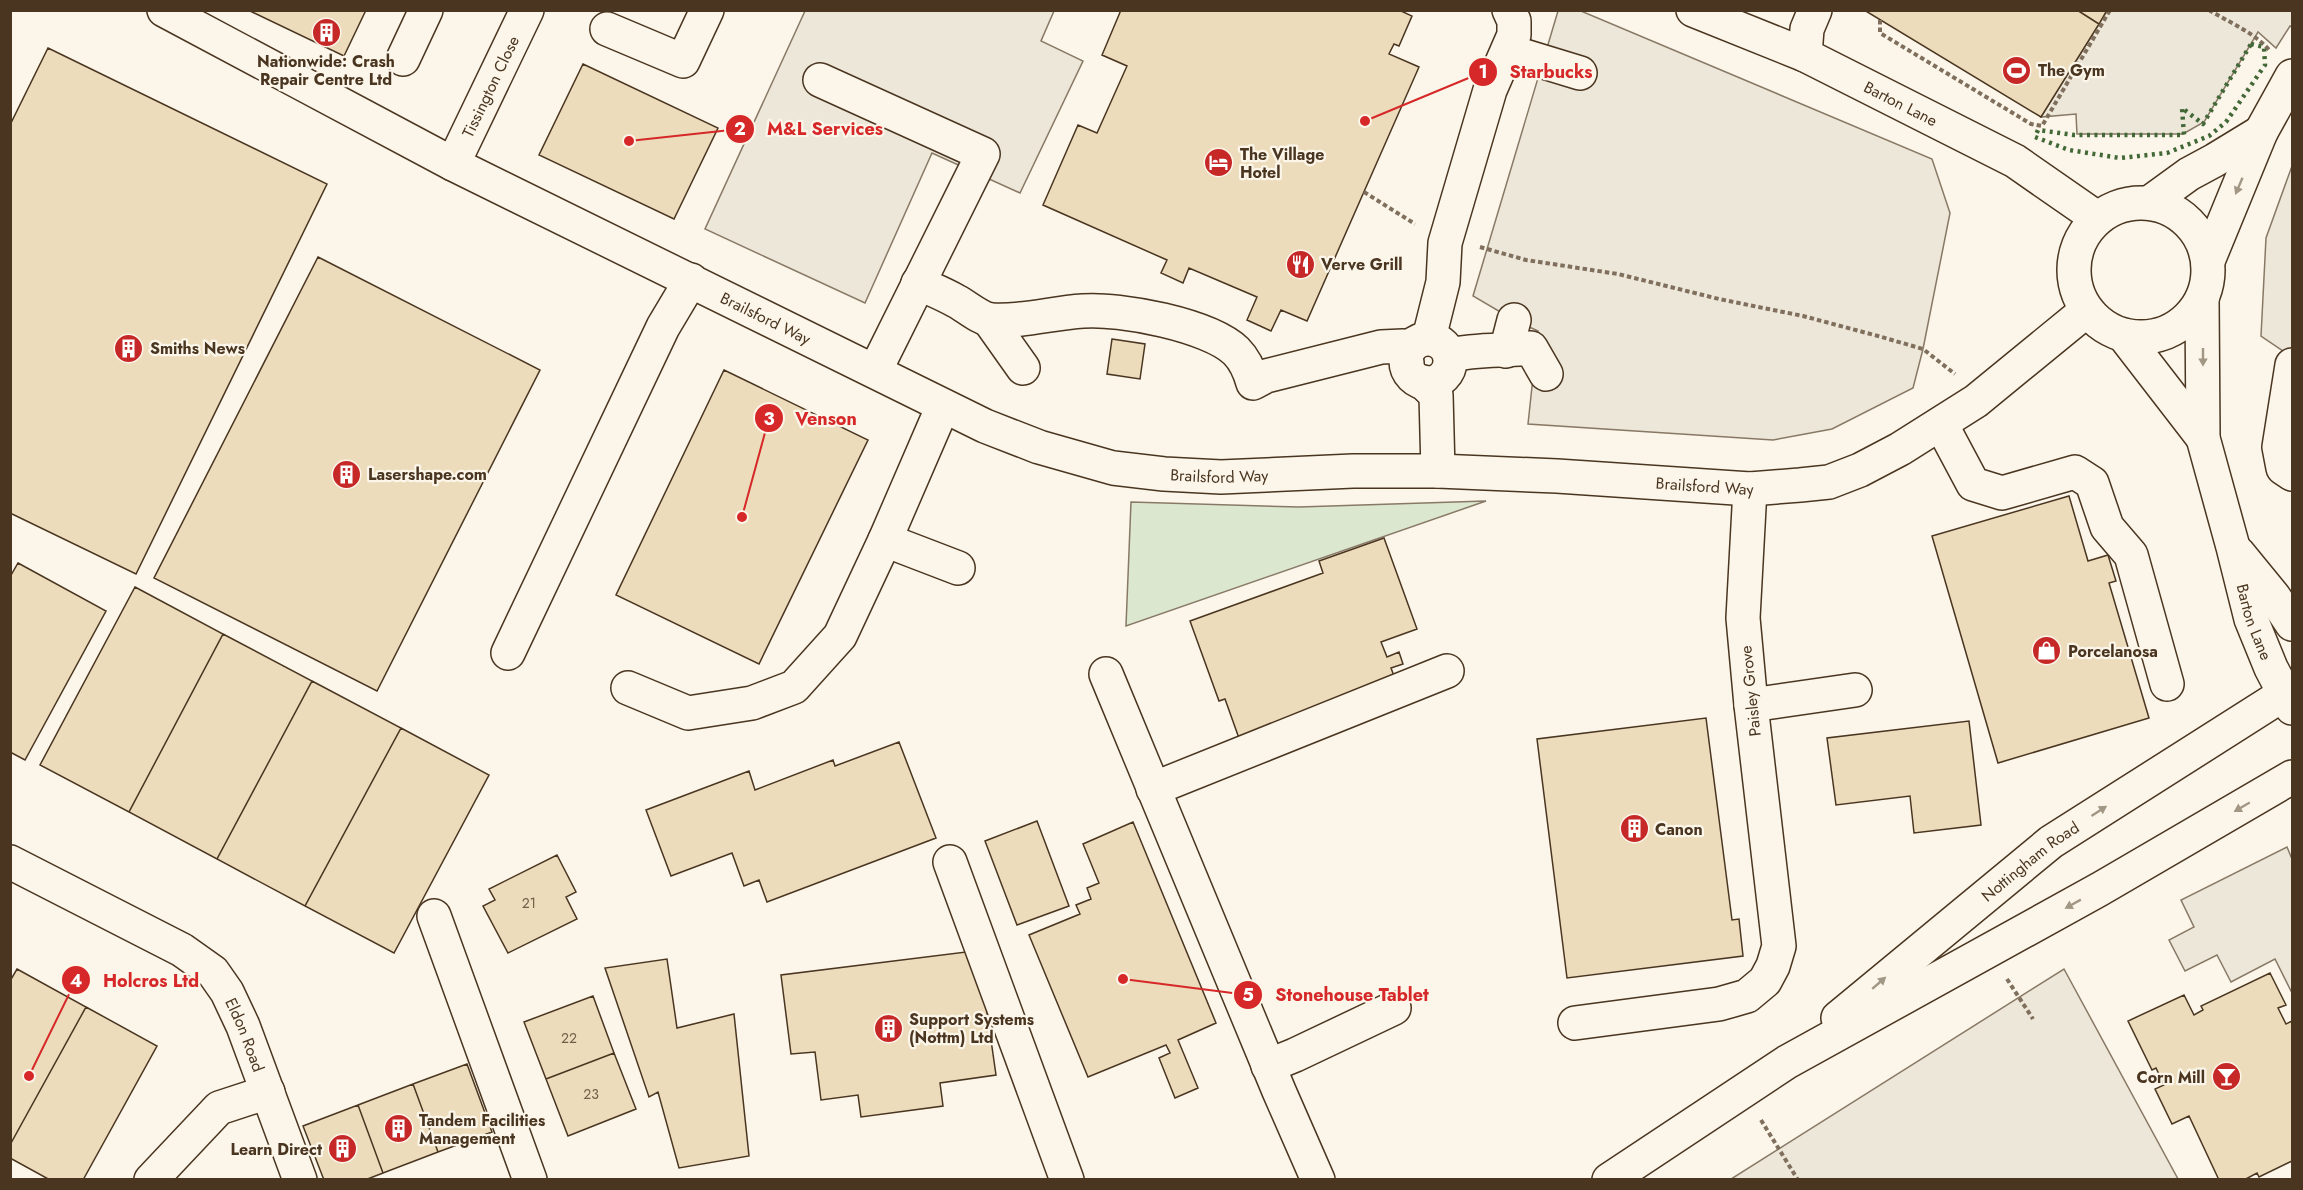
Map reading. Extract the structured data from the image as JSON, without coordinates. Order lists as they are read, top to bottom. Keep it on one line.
{"streets":{"street":["Tissington Close","Barton Lane","Brailsford Way","Paisley Grove","Nottingham Road","Eldon Road"]},"crossings":[["Tissington Close","Brailsford Way"],["Barton Lane","Brailsford Way"],["Barton Lane","Nottingham Road"],["Brailsford Way","Paisley Grove"]],"places":{"building":["Nationwide: Crash Repair Centre Ltd","Smiths News","Lasershape.com","Canon","Support Systems (Nottm) Ltd","Tandem Facilities Management","Learn Direct"],"sports":["The Gym"],"other":["Starbucks","M&L Services","Venson","Stonehouse Tablet","Holcros Ltd"],"hotel":["The Village Hotel"],"restaurant":["Verve Grill"],"shop":["Porcelanosa"],"bar":["Corn Mill"]},"house_numbers":["21","22","23"]}
